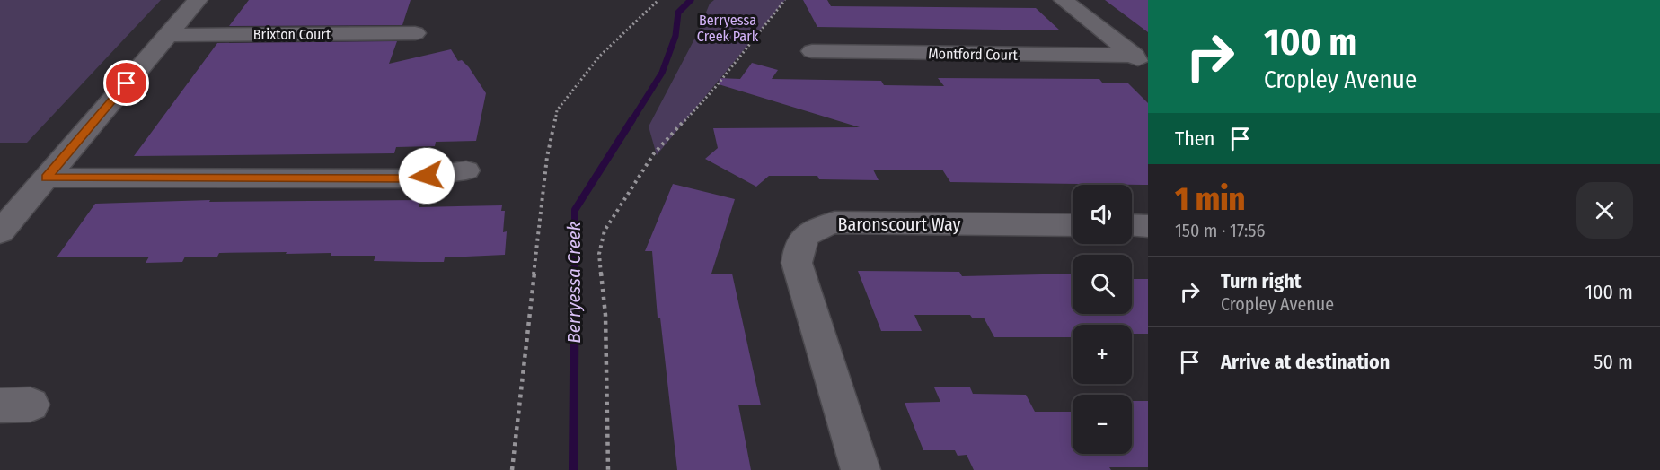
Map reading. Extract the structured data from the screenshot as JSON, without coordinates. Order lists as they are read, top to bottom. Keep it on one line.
{"streets":{"street":["Brixton Court","Montford Court","Baronscourt Way"]},"water":["Berryessa Creek"],"parks":["Berryessa Creek Park"],"page":{"turn":["100 m","Cropley Avenue"],"then":"Then","heading":["1 min","150 m · 17:56"],"map_buttons":["+","−"],"list":[{"name":"Turn right","note":"Cropley Avenue","value":"100 m"},{"name":"Arrive at destination","value":"50 m"}]}}
